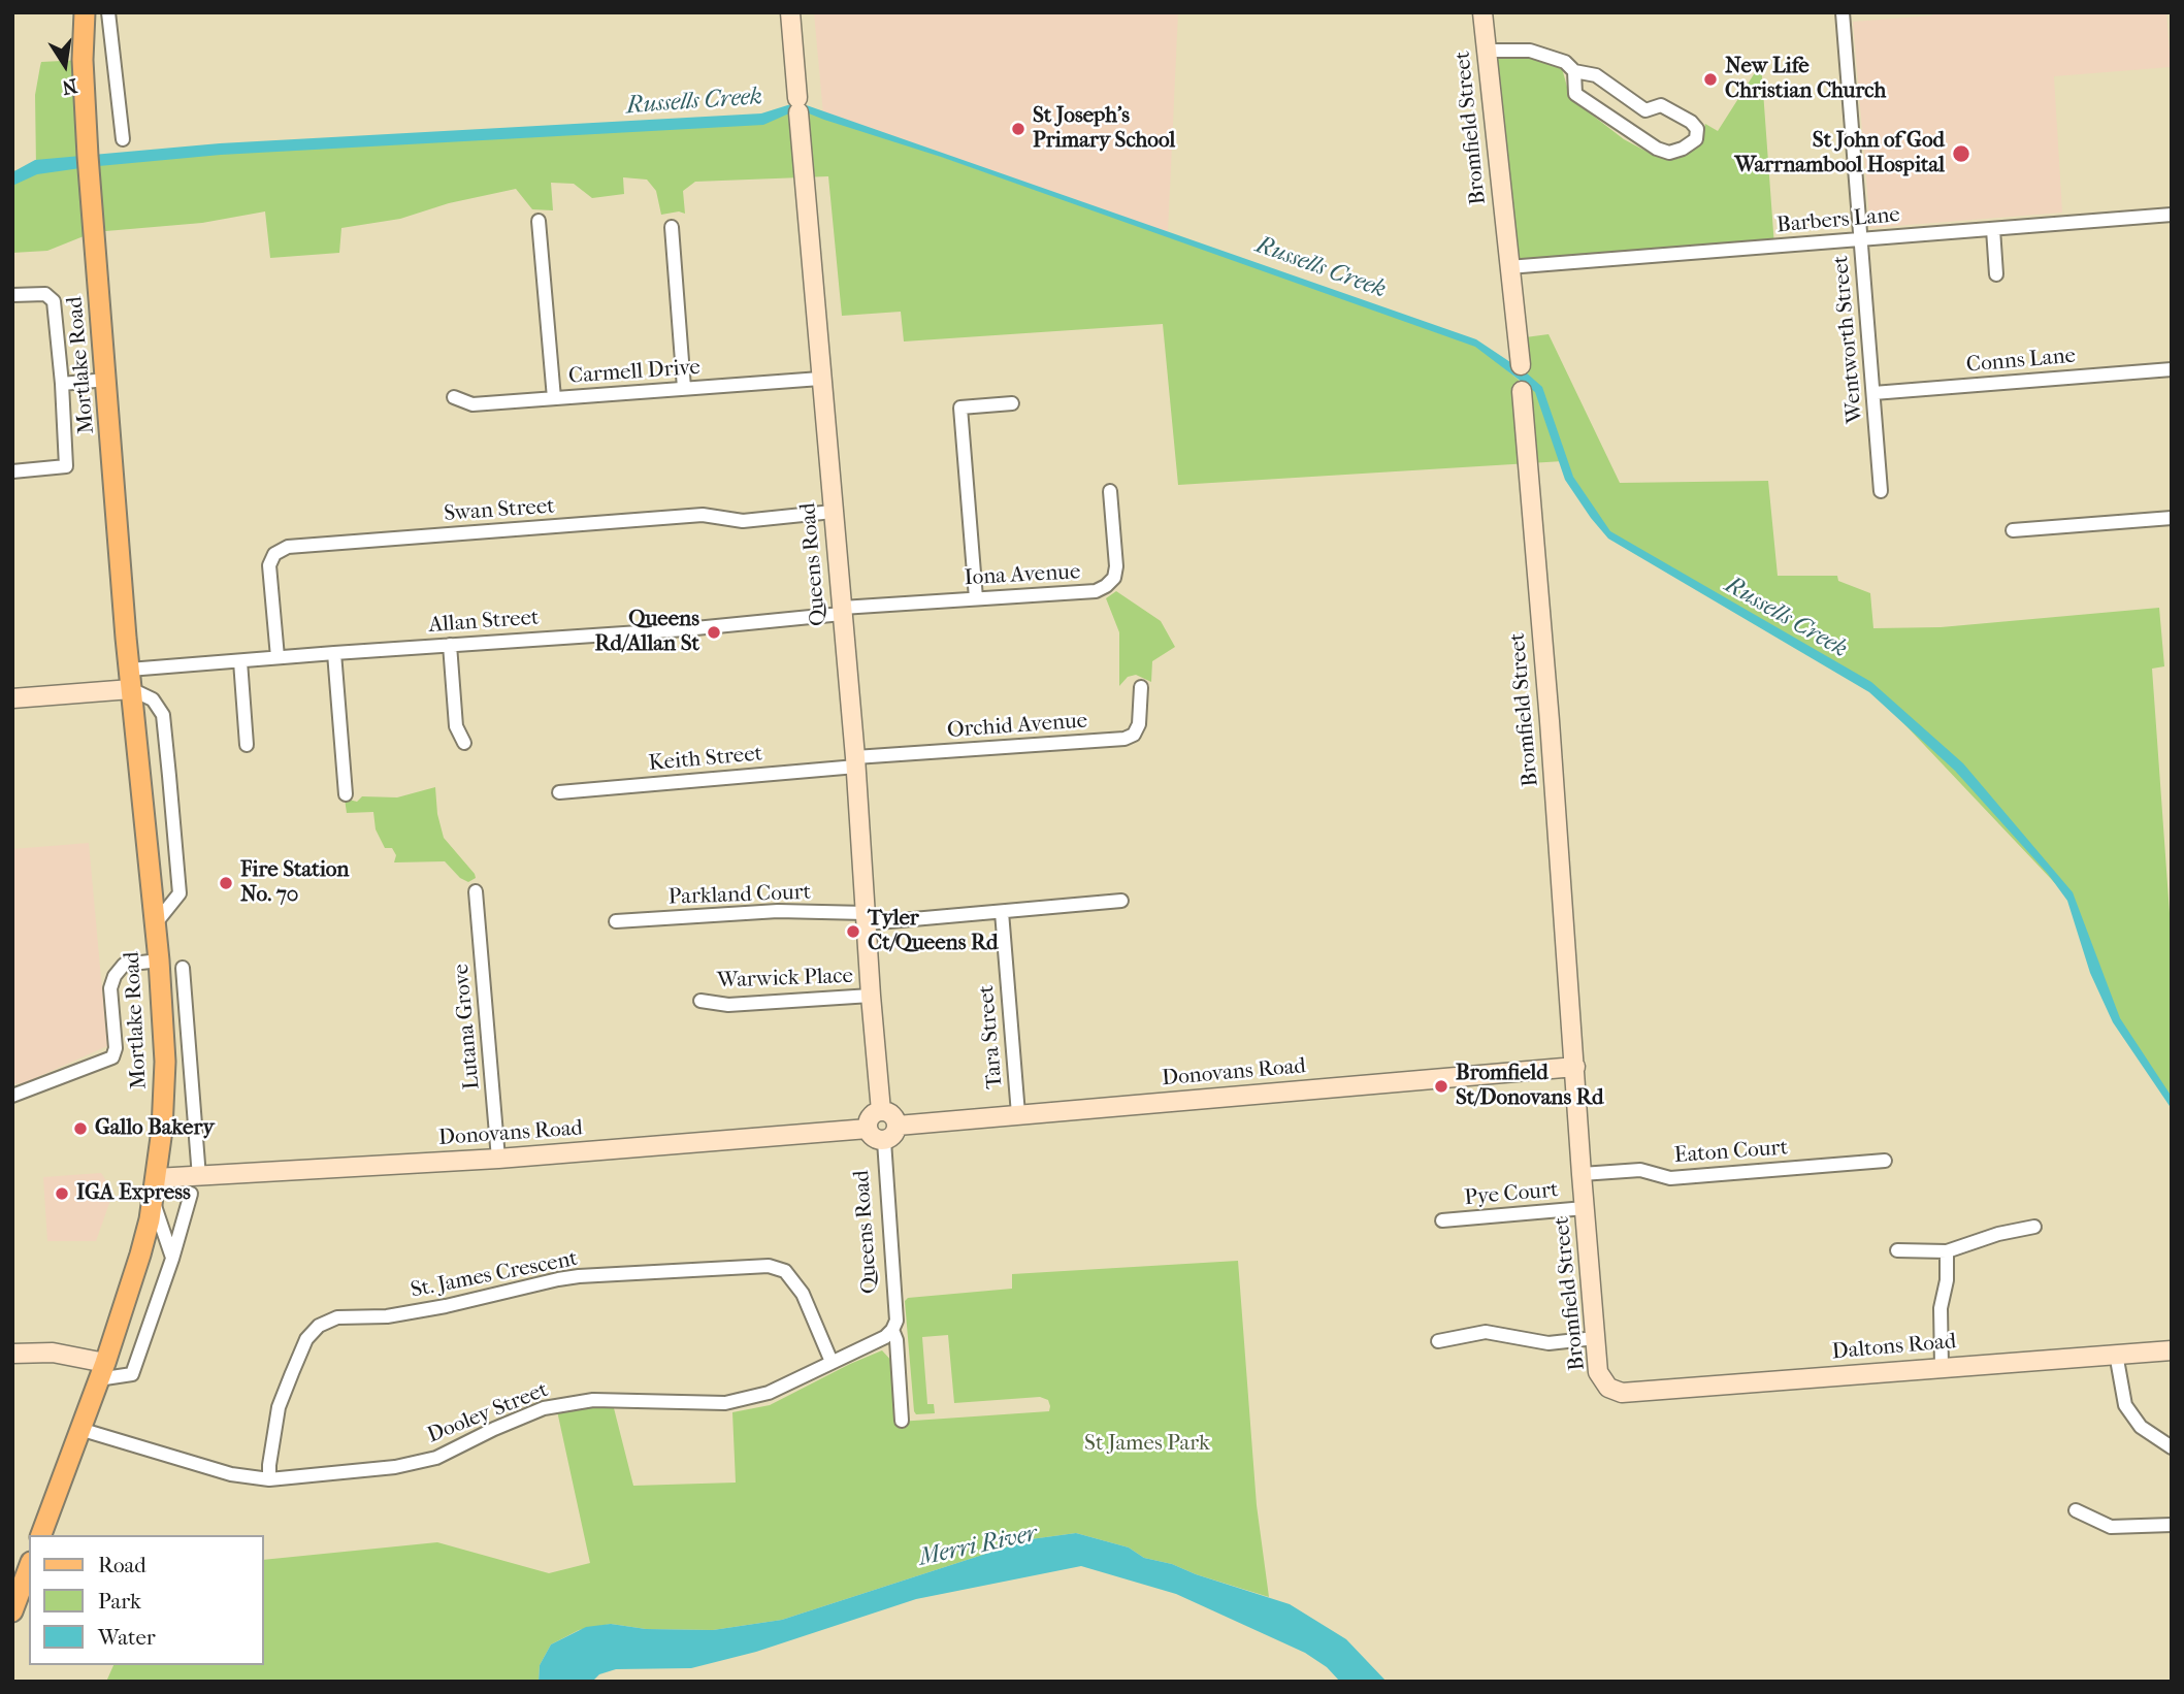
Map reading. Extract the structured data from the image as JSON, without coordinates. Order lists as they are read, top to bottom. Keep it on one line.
{"streets":{"main road":["Mortlake Road"],"street":["Bromfield Street","Barbers Lane","Wentworth Street","Conns Lane","Carmell Drive","Swan Street","Queens Road","Iona Avenue","Allan Street","Orchid Avenue","Keith Street","Parkland Court","Warwick Place","Lutana Grove","Tara Street","Donovans Road","Eaton Court","Pye Court","St. James Crescent","Daltons Road","Dooley Street"]},"crossings":[["Bromfield Street","Barbers Lane"],["Bromfield Street","Donovans Road"],["Bromfield Street","Eaton Court"],["Bromfield Street","Pye Court"],["Bromfield Street","Daltons Road"],["Barbers Lane","Wentworth Street"],["Wentworth Street","Conns Lane"],["Mortlake Road","Allan Street"],["Mortlake Road","Donovans Road"],["Mortlake Road","Dooley Street"],["Carmell Drive","Queens Road"],["Swan Street","Queens Road"],["Swan Street","Allan Street"],["Queens Road","Iona Avenue"],["Queens Road","Allan Street"],["Queens Road","Orchid Avenue"],["Queens Road","Keith Street"],["Queens Road","Parkland Court"],["Queens Road","Warwick Place"],["Queens Road","Donovans Road"],["Queens Road","Dooley Street"],["Iona Avenue","Allan Street"],["Orchid Avenue","Keith Street"],["Parkland Court","Tara Street"],["Lutana Grove","Donovans Road"],["Tara Street","Donovans Road"],["St. James Crescent","Dooley Street"]],"water":["Russells Creek","Merri River"],"parks":["St James Park"],"places":["New Life Christian Church","St Joseph's Primary School","St John of God Warrnambool Hospital","Queens Rd/Allan St","Fire Station No. 70","Tyler Ct/Queens Rd","Bromfield St/Donovans Rd","Gallo Bakery","IGA Express"],"legend":["Road","Park","Water"],"north":"bottom"}
